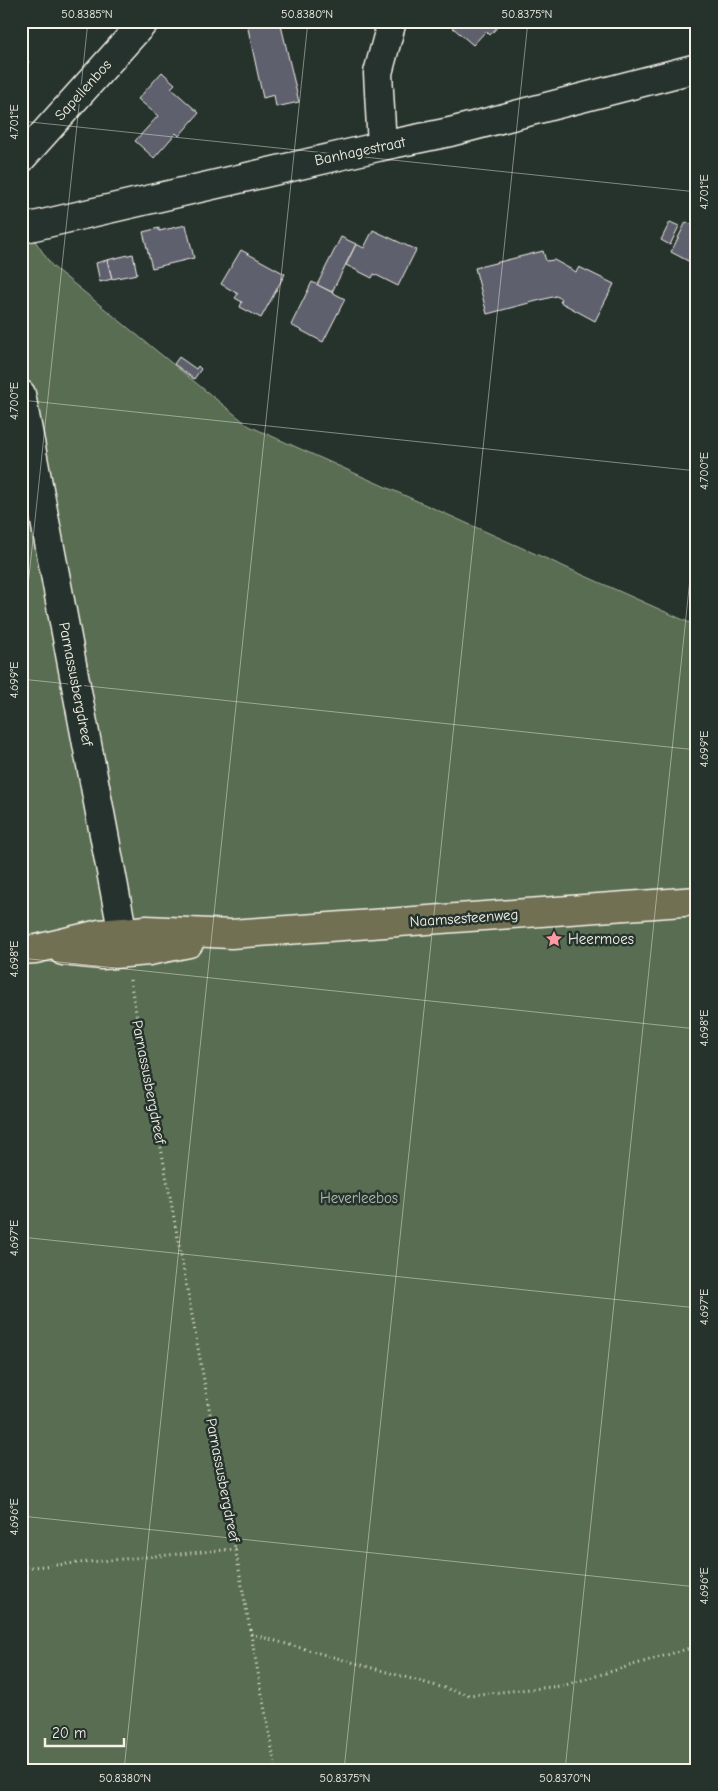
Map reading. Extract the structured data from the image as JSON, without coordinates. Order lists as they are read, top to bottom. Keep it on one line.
{"streets":{"main road":["Naamsesteenweg"],"street":["Sapellenbos","Banhagestraat","Parnassusbergdreef"]},"crossings":[["Parnassusbergdreef","Naamsesteenweg"]],"parks":["Heverleebos"],"places":{"place":["Heermoes"]},"scale_bar":"20 m","coordinates":["50.8385°N","50.8380°N","50.8375°N","4.701°E","4.700°E","4.699°E","4.698°E","4.697°E","4.696°E","50.8370°N"]}
